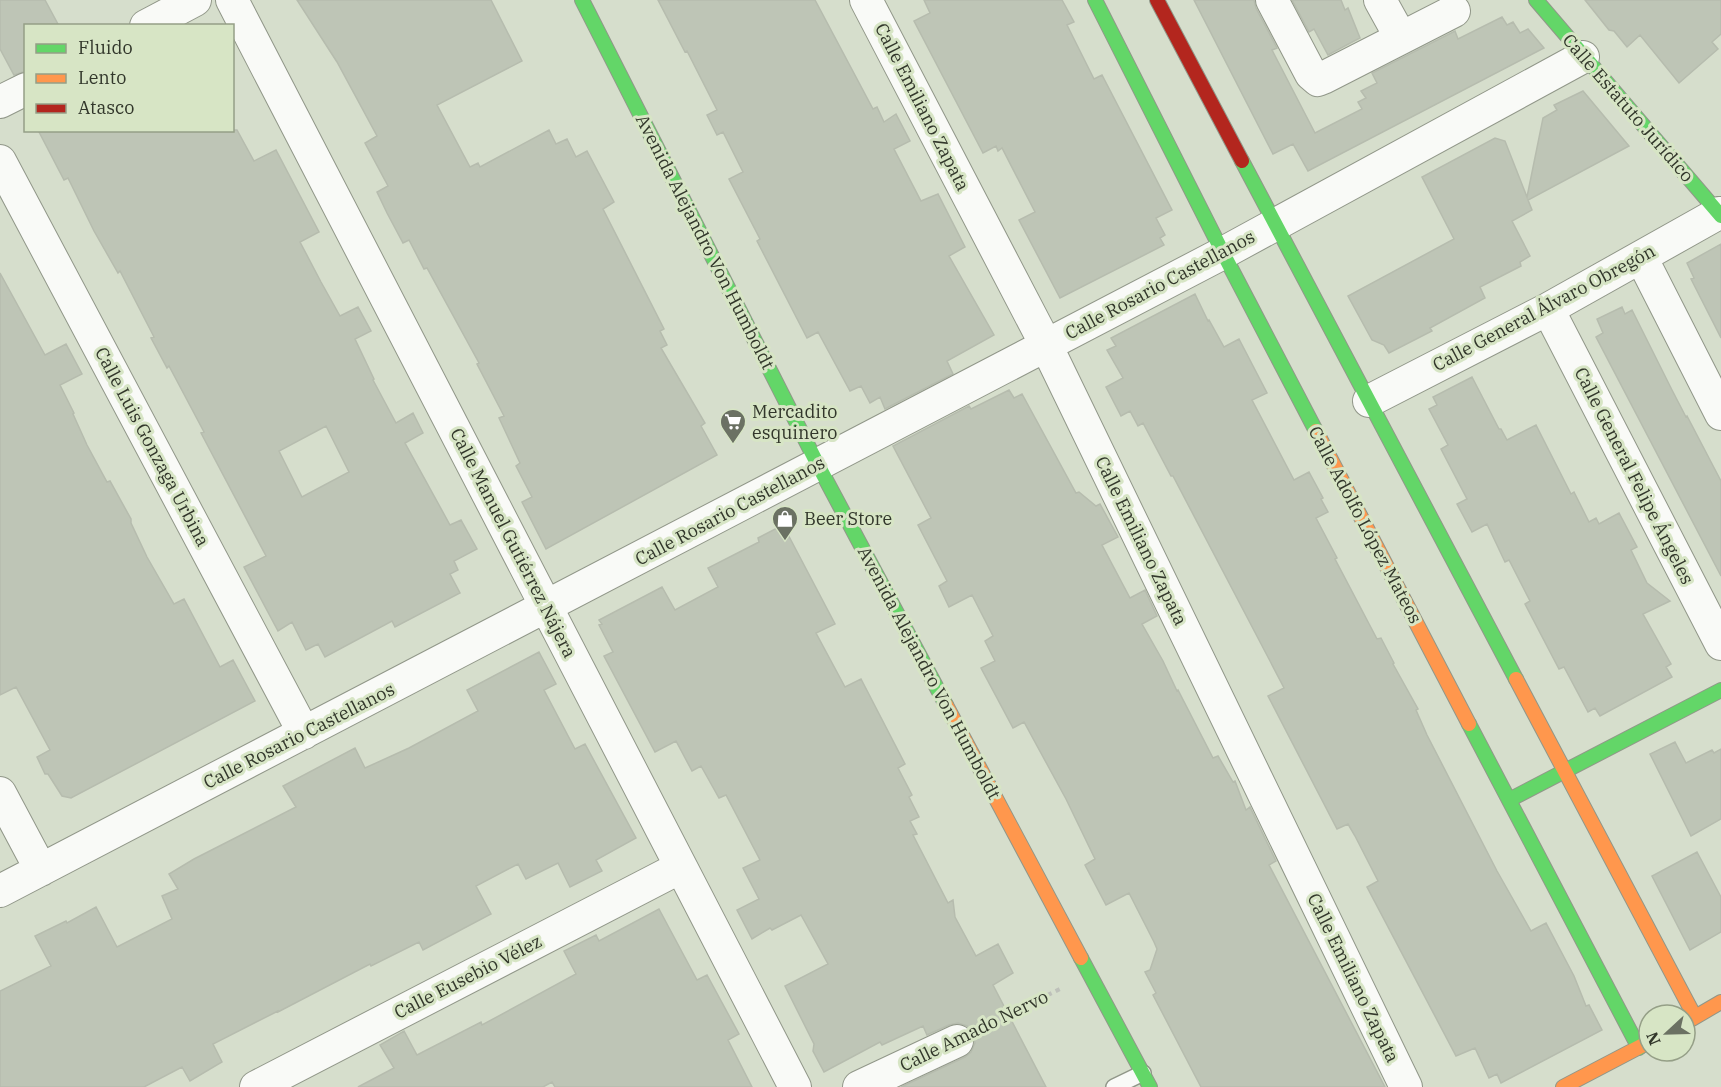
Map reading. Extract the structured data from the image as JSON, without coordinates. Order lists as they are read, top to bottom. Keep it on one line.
{"streets":{"street":["Calle Emiliano Zapata","Calle Estatuto Jurídico","Avenida Alejandro Von Humboldt","Calle Rosario Castellanos","Calle General Álvaro Obregón","Calle Luis Gonzaga Urbina","Calle General Felipe Ángeles","Calle Adolfo López Mateos","Calle Manuel Gutiérrez Nájera","Calle Eusebio Vélez","Calle Amado Nervo"]},"crossings":[["Calle Emiliano Zapata","Calle Rosario Castellanos"],["Calle Estatuto Jurídico","Calle Rosario Castellanos"],["Calle Estatuto Jurídico","Calle General Álvaro Obregón"],["Avenida Alejandro Von Humboldt","Calle Rosario Castellanos"],["Avenida Alejandro Von Humboldt","Calle Amado Nervo"],["Calle Rosario Castellanos","Calle Luis Gonzaga Urbina"],["Calle Rosario Castellanos","Calle Adolfo López Mateos"],["Calle Rosario Castellanos","Calle Manuel Gutiérrez Nájera"],["Calle General Álvaro Obregón","Calle General Felipe Ángeles"],["Calle Manuel Gutiérrez Nájera","Calle Eusebio Vélez"]],"places":{"supermarket":["Mercadito esquinero"],"shop":["Beer Store"]},"legend":["Fluido","Lento","Atasco"],"north":"left"}
